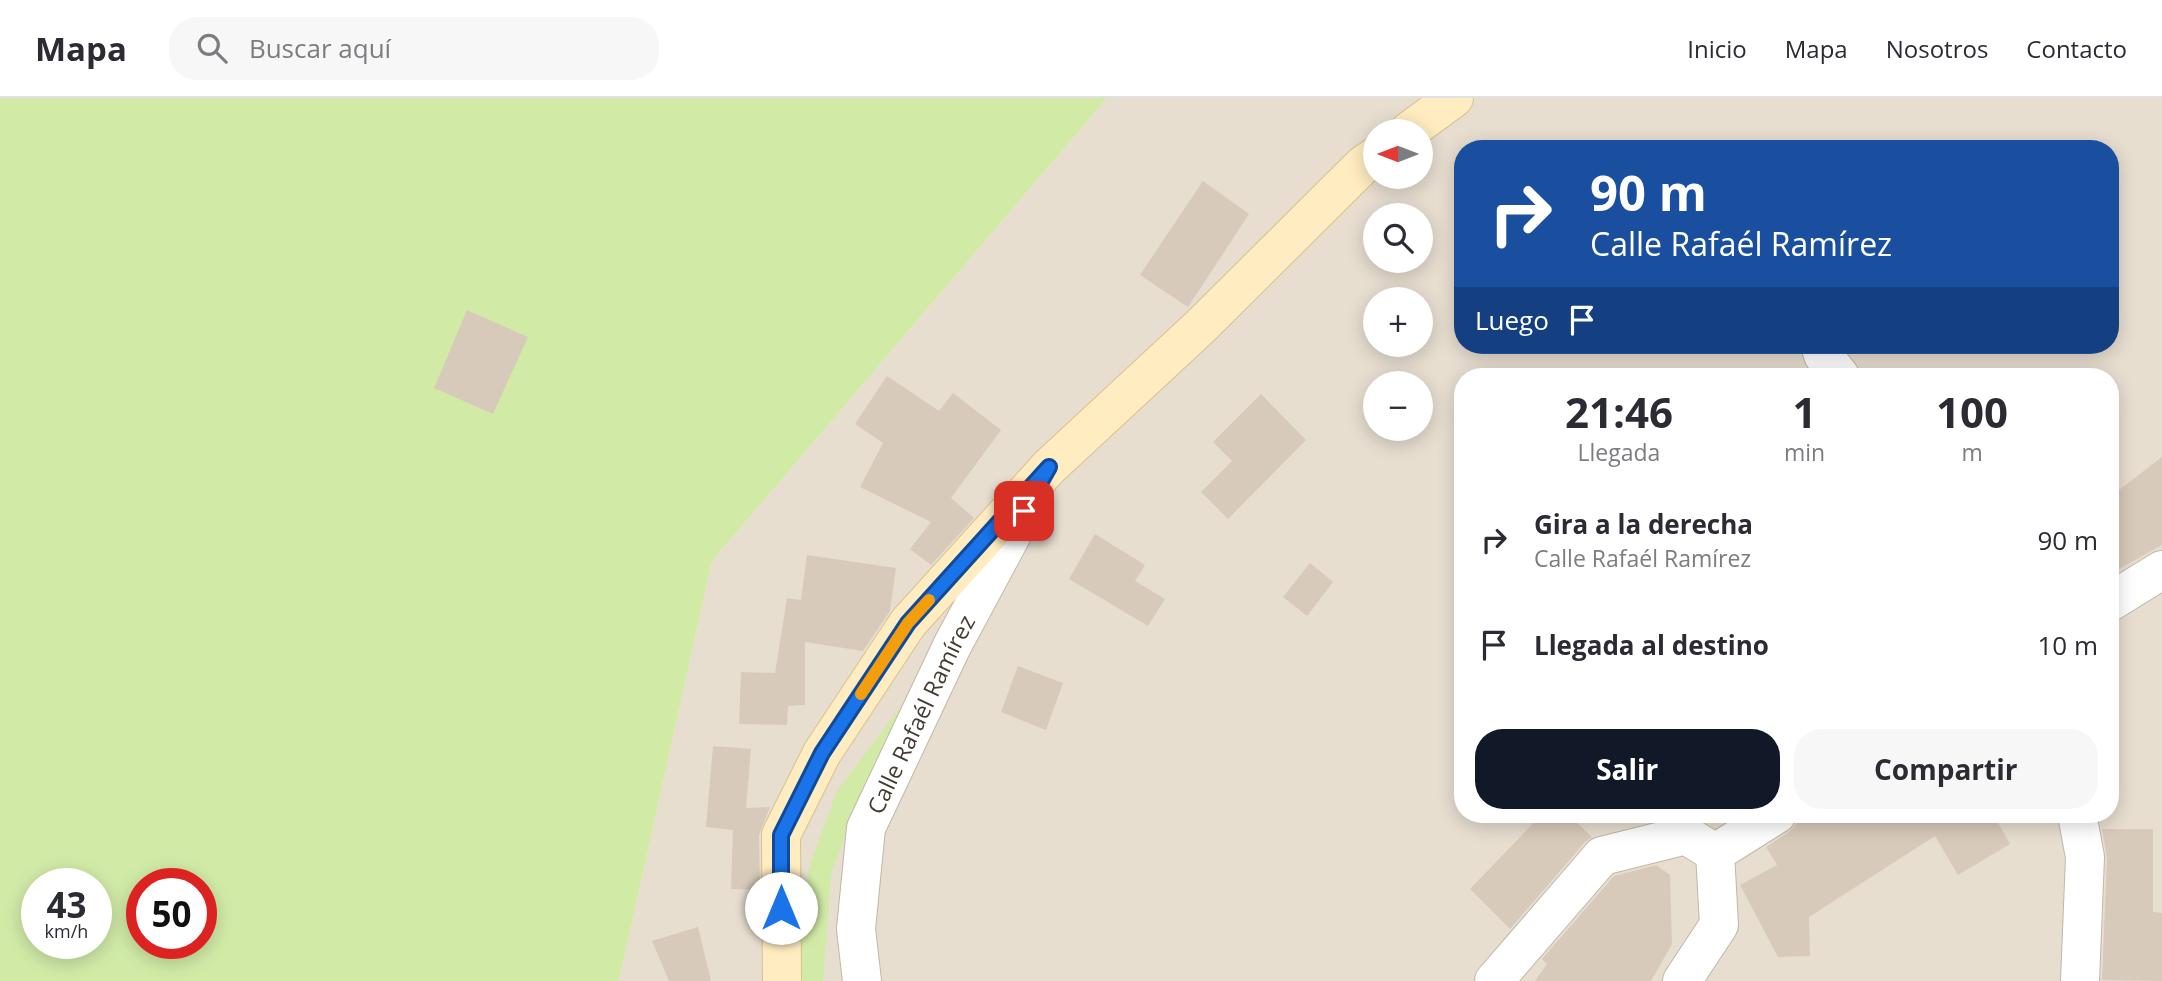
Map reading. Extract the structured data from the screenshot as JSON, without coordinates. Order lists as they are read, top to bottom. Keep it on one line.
{"streets":{"main road":["Calle Rafaél Ramírez"]},"north":"left","page":{"header":"Mapa","search":"Buscar aquí","nav":["Inicio","Mapa","Nosotros","Contacto"],"map_buttons":["+","−"],"turn":["90 m","Calle Rafaél Ramírez"],"then":"Luego","eta":["21:46","Llegada","1","min","100","m"],"list":[{"name":"Gira a la derecha","note":"Calle Rafaél Ramírez","value":"90 m"},{"name":"Llegada al destino","value":"10 m"}],"buttons":["Salir","Compartir"],"speed":"43 km/h","limit":"50"}}
